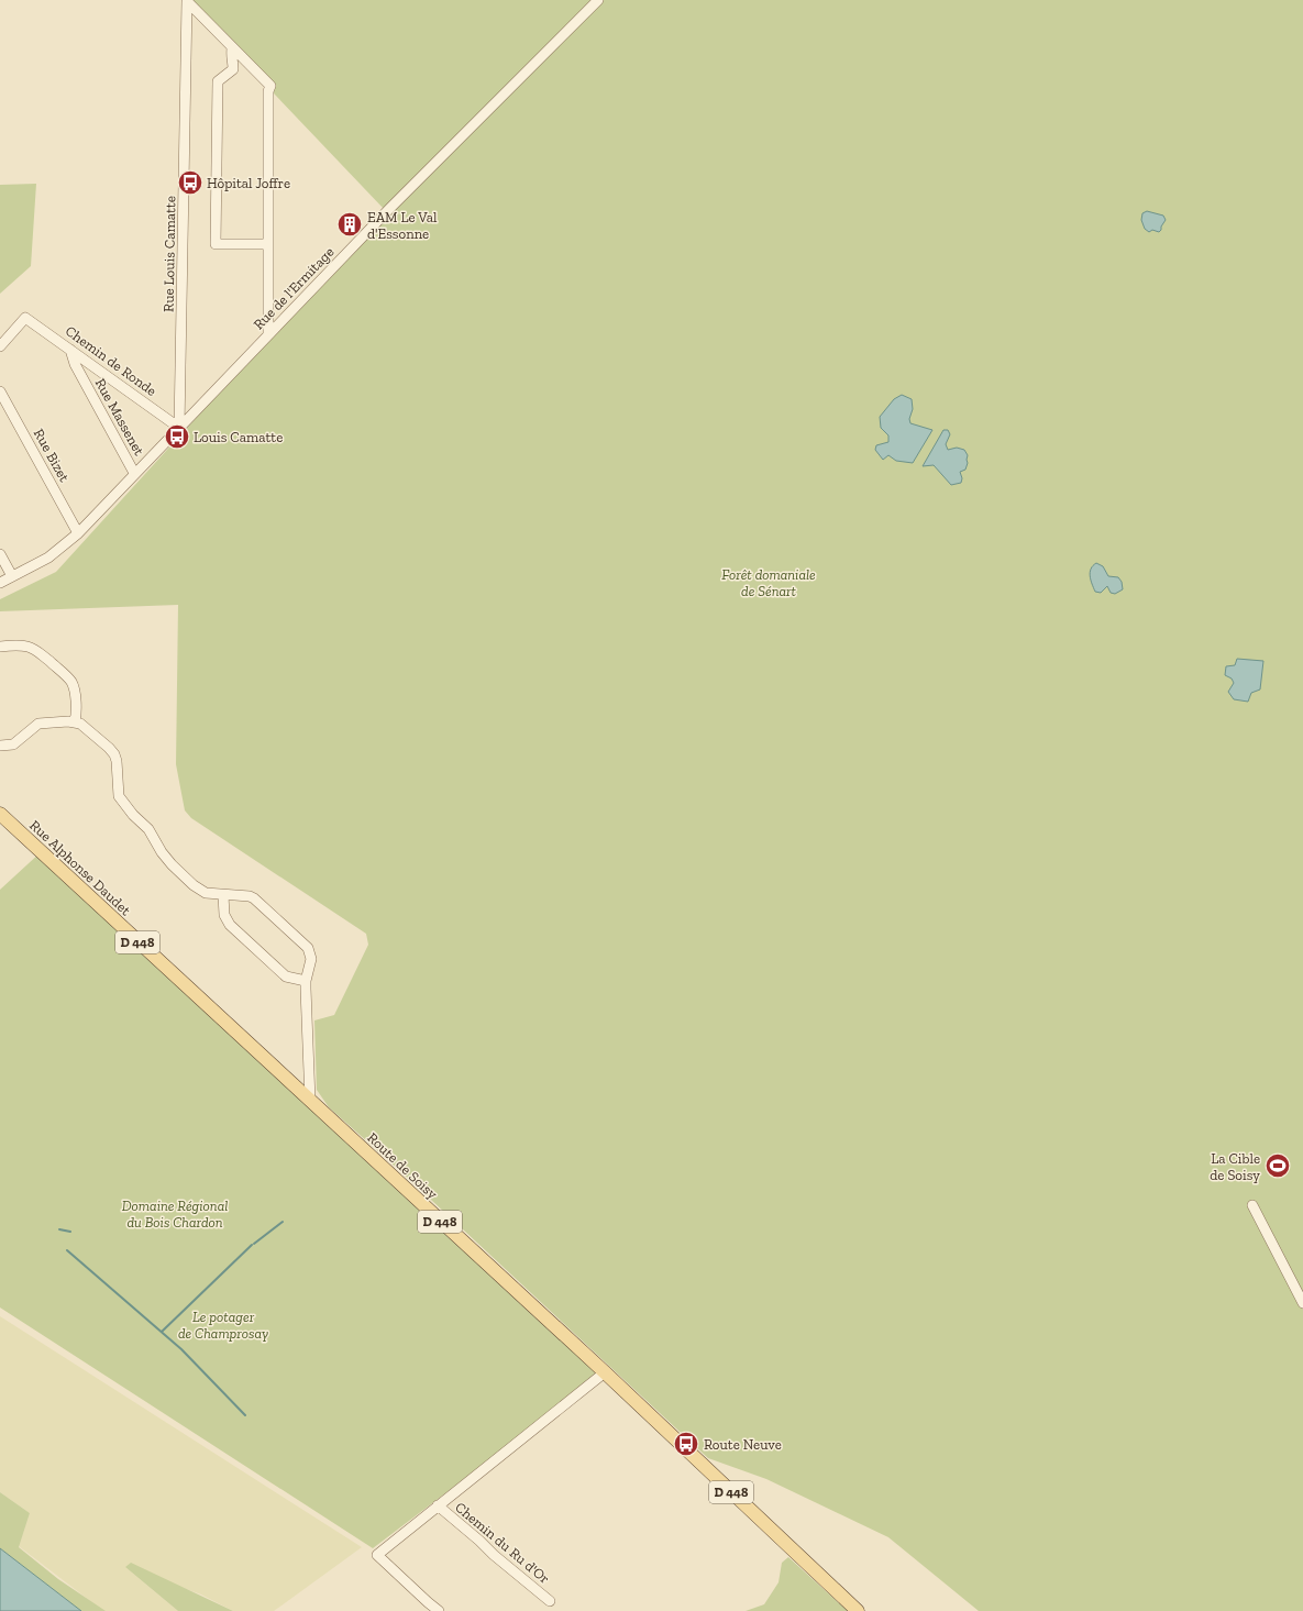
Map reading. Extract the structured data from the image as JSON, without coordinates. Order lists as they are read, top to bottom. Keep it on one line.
{"streets":{"main road":["Rue Alphonse Daudet","D 448","Route de Soisy"],"street":["Rue Louis Camatte","Rue de l'Ermitage","Chemin de Ronde","Rue Massenet","Rue Bizet","Chemin du Ru d'Or"]},"crossings":[["Rue Louis Camatte","Rue de l'Ermitage"],["Rue Louis Camatte","Chemin de Ronde"],["Rue de l'Ermitage","Chemin de Ronde"],["Rue de l'Ermitage","Rue Massenet"],["Rue de l'Ermitage","Rue Bizet"],["Chemin de Ronde","Rue Massenet"],["Rue Alphonse Daudet","Route de Soisy"],["D 448","Route de Soisy"]],"parks":["Forêt domaniale de Sénart","Domaine Régional du Bois Chardon","Le potager de Champrosay"],"places":{"bus stop":["Hôpital Joffre","Louis Camatte","Route Neuve"],"building":["EAM Le Val d'Essonne"],"sports":["La Cible de Soisy"]}}
